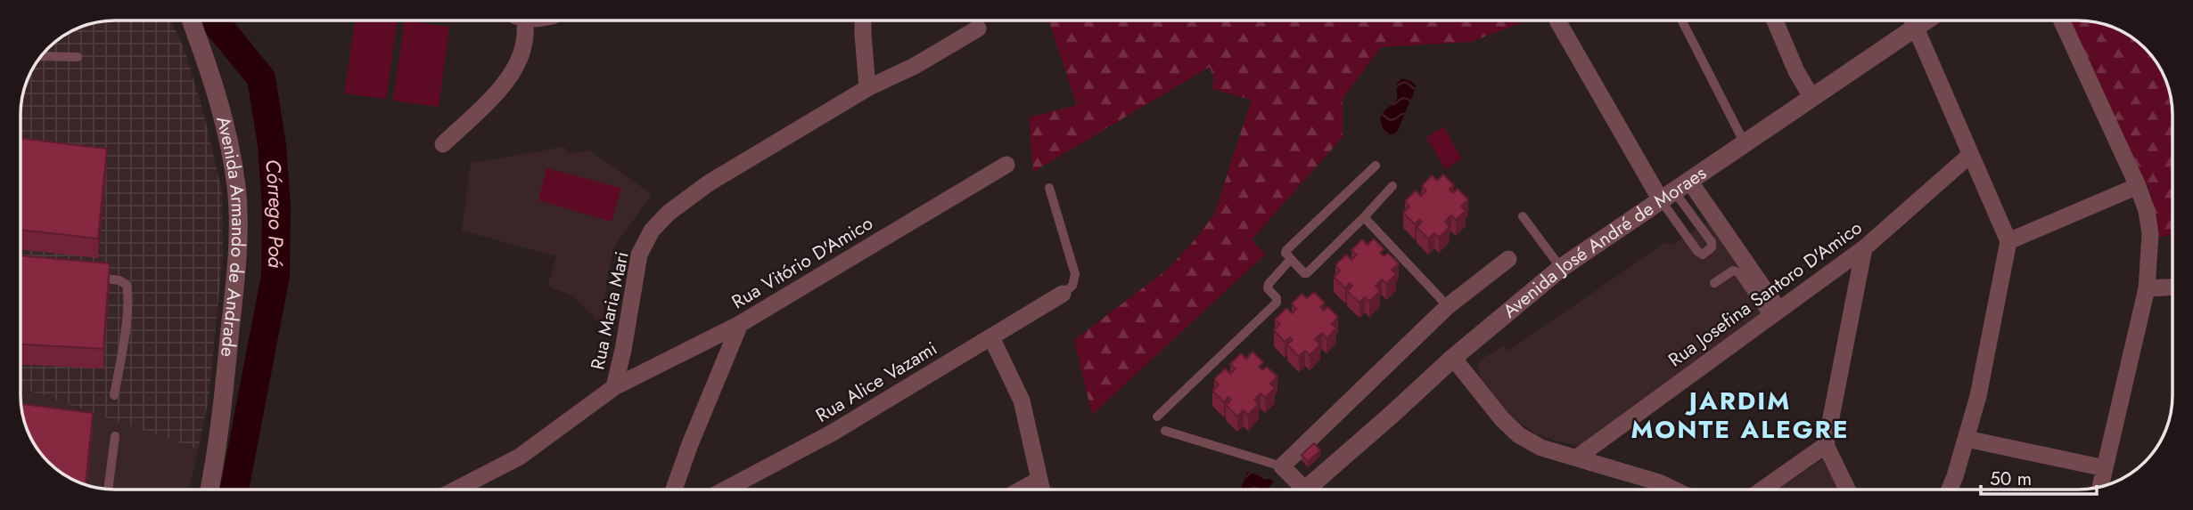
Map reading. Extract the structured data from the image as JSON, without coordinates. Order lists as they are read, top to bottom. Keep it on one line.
{"streets":{"street":["Avenida Armando de Andrade","Avenida José André de Moraes","Rua Vitório D'Amico","Rua Josefina Santoro D'Amico","Rua Maria Mari","Rua Alice Vazami"]},"crossings":[["Rua Vitório D'Amico","Rua Maria Mari"]],"districts":["JARDIM MONTE ALEGRE"],"water":["Córrego Poá"],"scale_bar":"50 m"}
